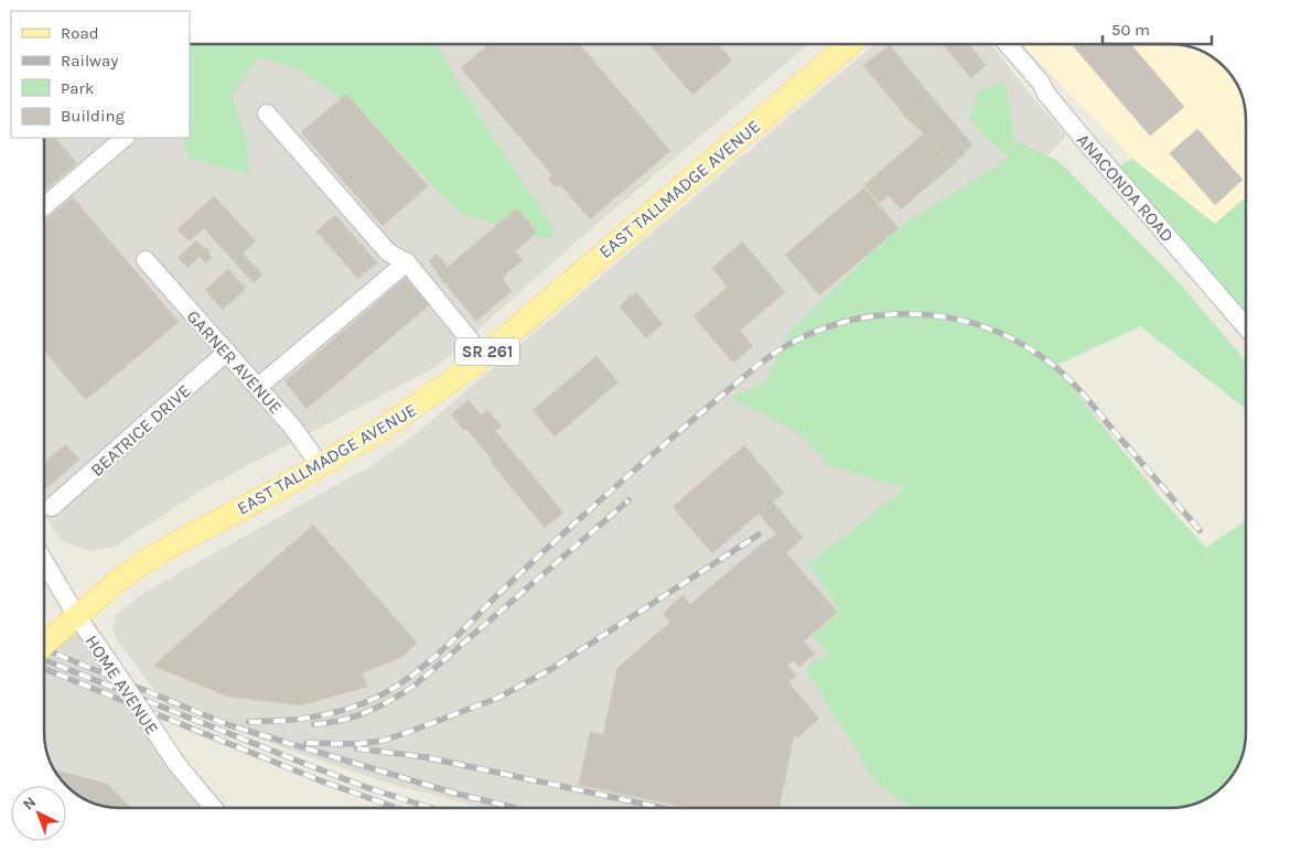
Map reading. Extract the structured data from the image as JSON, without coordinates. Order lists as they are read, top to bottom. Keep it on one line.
{"streets":{"main road":["EAST TALLMADGE AVENUE","SR 261"],"street":["ANACONDA ROAD","GARNER AVENUE","BEATRICE DRIVE","HOME AVENUE"]},"crossings":[["EAST TALLMADGE AVENUE","GARNER AVENUE"],["EAST TALLMADGE AVENUE","HOME AVENUE"],["GARNER AVENUE","BEATRICE DRIVE"]],"legend":["Road","Railway","Park","Building"],"scale_bar":"50 m","north":"top left"}
